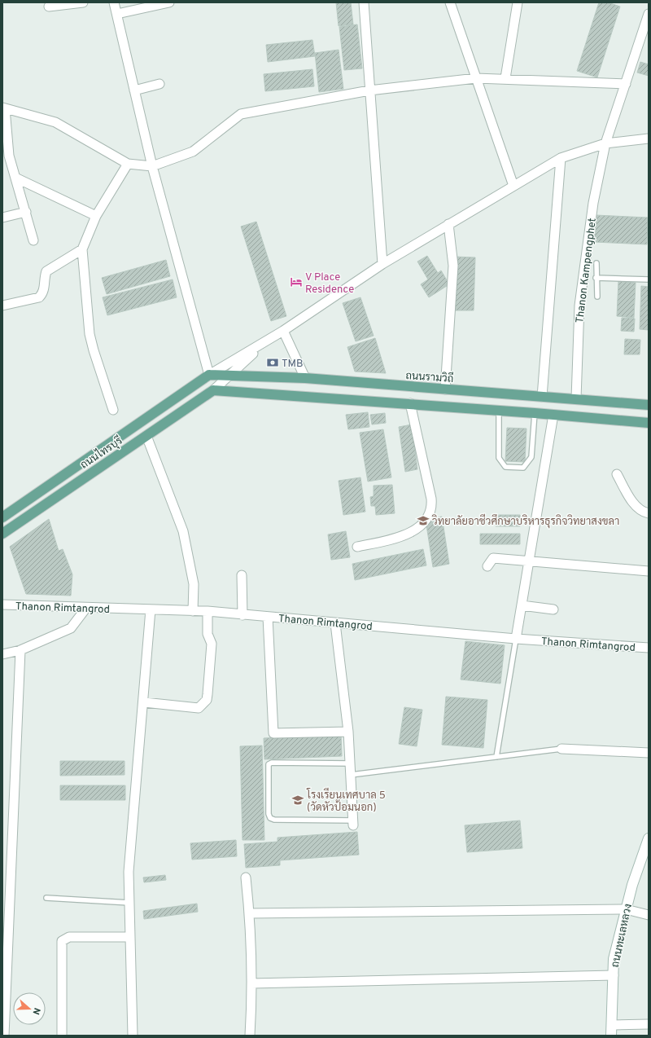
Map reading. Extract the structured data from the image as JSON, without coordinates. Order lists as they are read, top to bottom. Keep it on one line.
{"streets":{"main road":["ถนนรามวิถี","ถนนไทรบุรี","ถนนทะเลหลวง"],"street":["Thanon Kampengphet","Thanon Rimtangrod"]},"crossings":[["Thanon Kampengphet","ถนนรามวิถี"],["ถนนรามวิถี","ถนนไทรบุรี"]],"places":{"hotel":["V Place Residence"],"bank":["TMB"],"school or university":["วิทยาลัยอาชีวศึกษาบริหารธุรกิจวิทยาสงขลา","โรงเรียนเทศบาล 5 (วัดหัวป้อมนอก)"]},"north":"right"}
